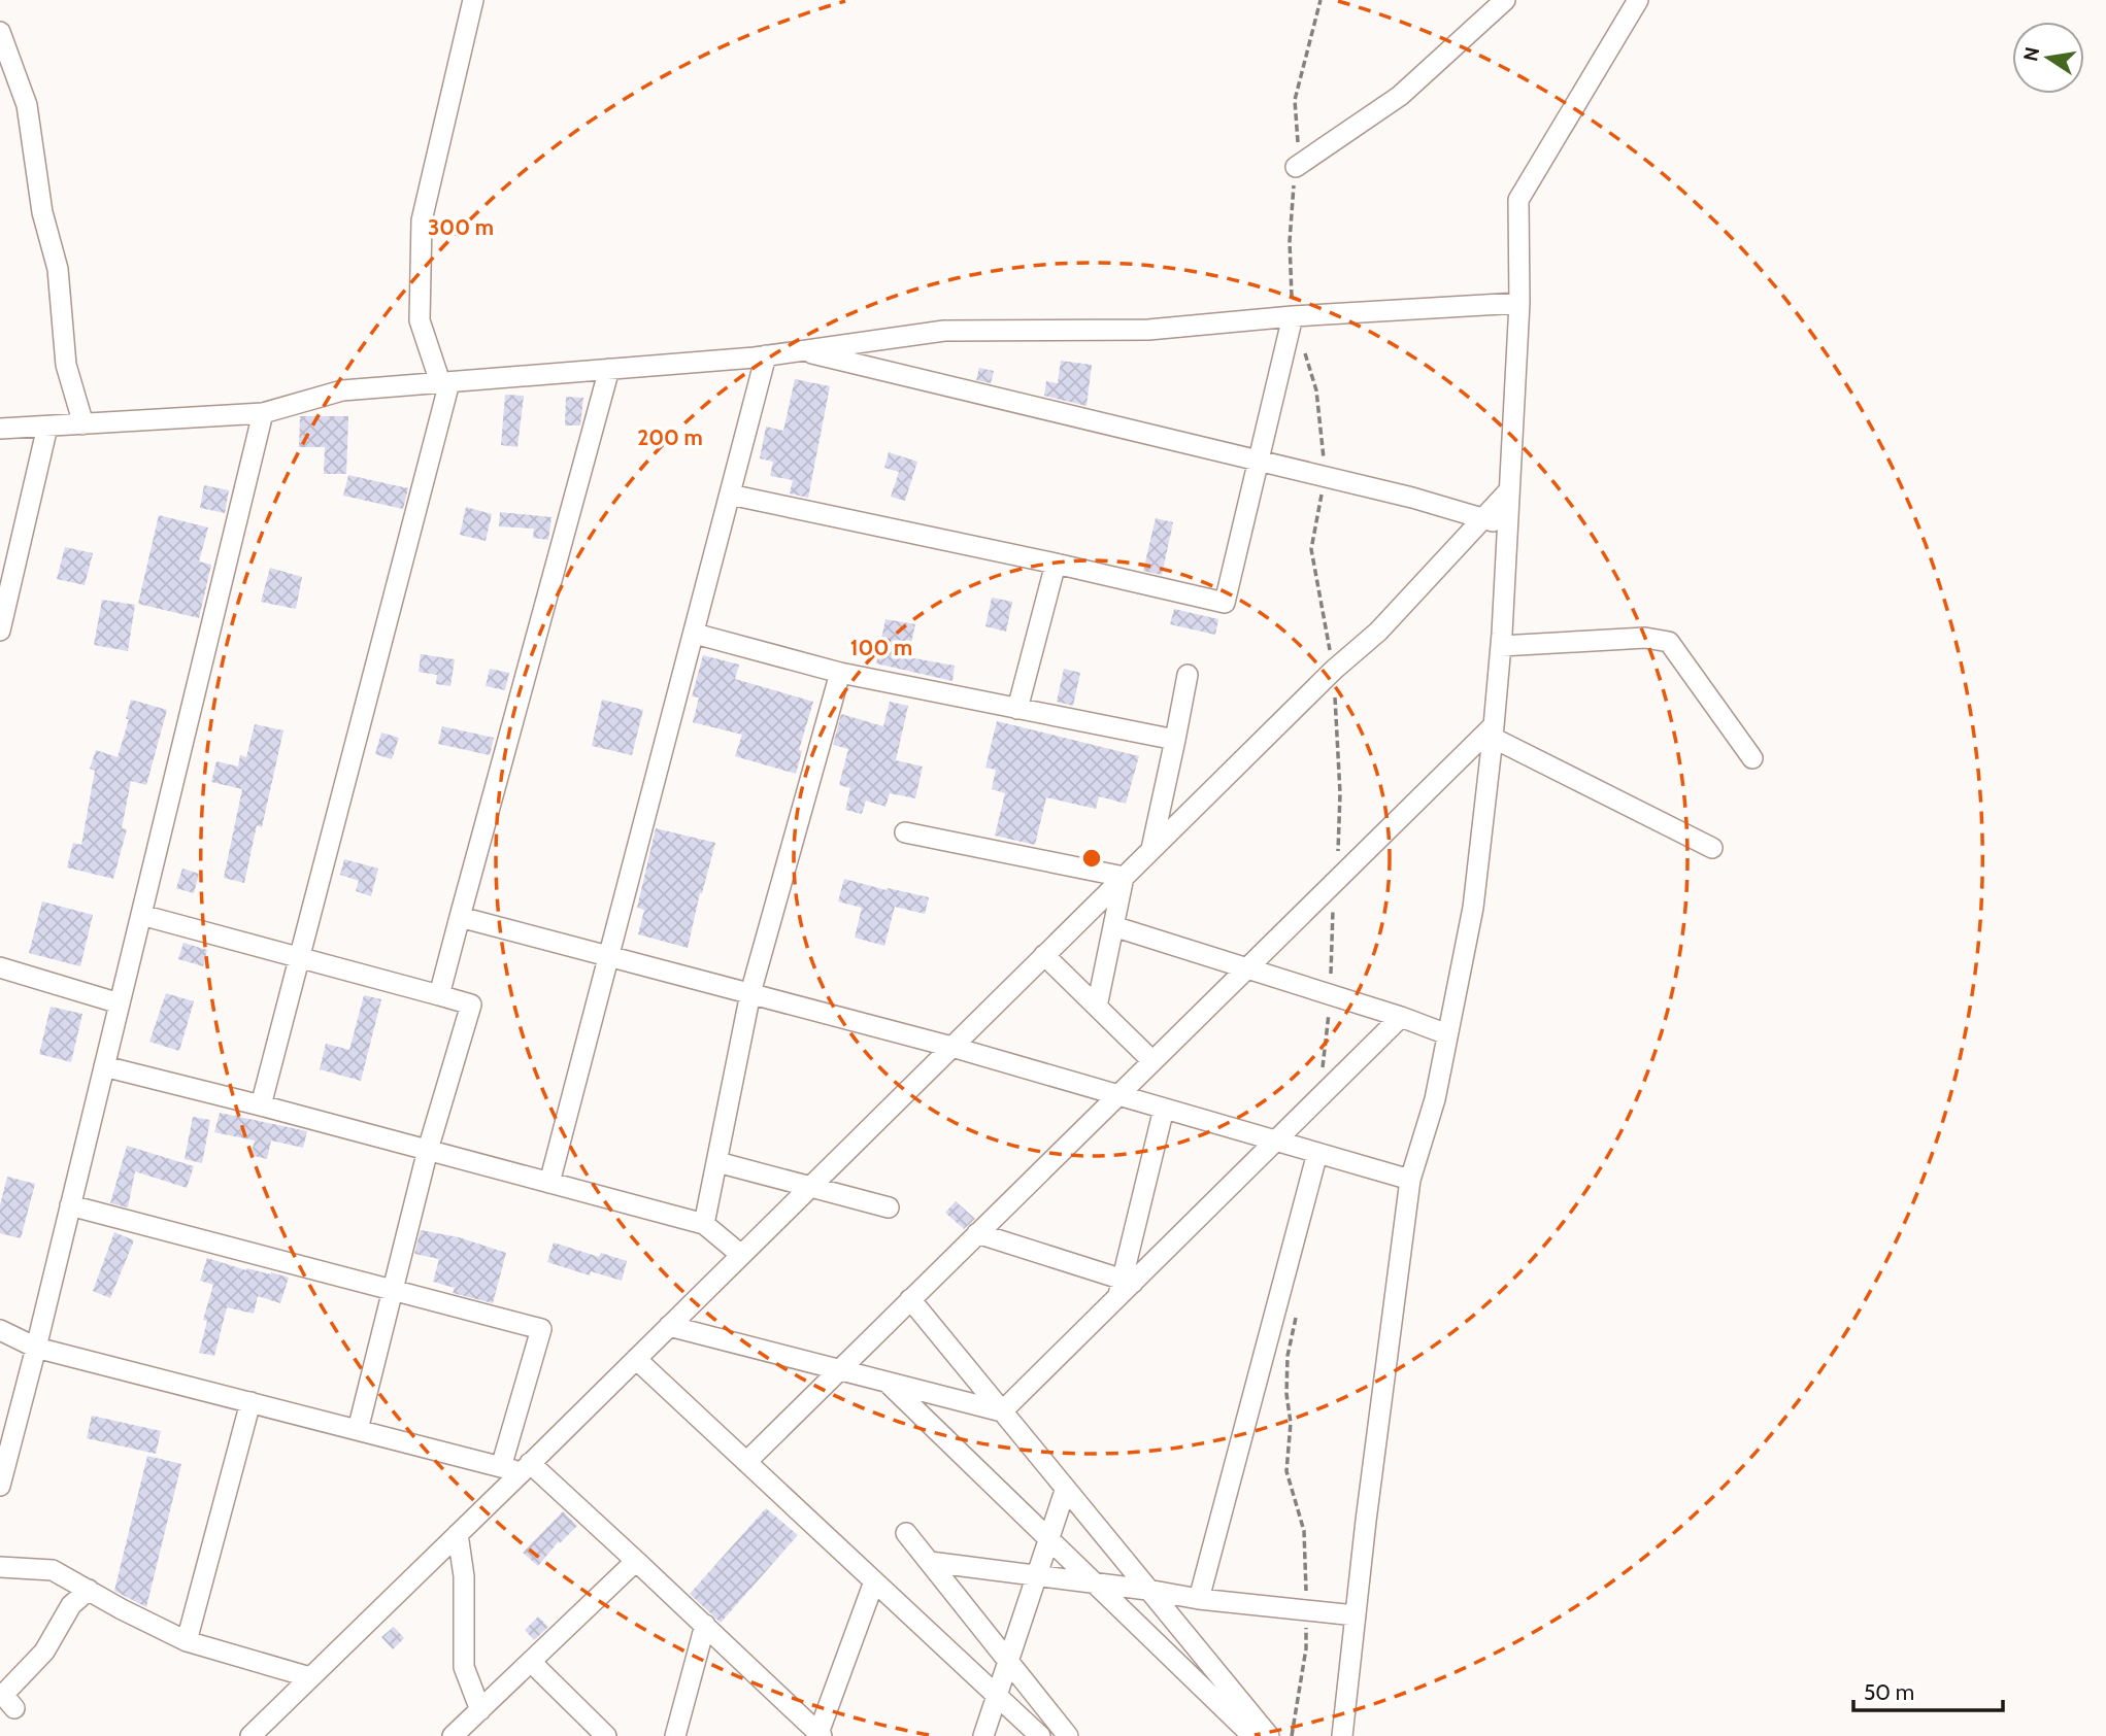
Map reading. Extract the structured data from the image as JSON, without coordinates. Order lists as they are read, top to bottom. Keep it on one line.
{"scale_bar":"50 m","north":"left","rings":["300 m","200 m","100 m"]}
